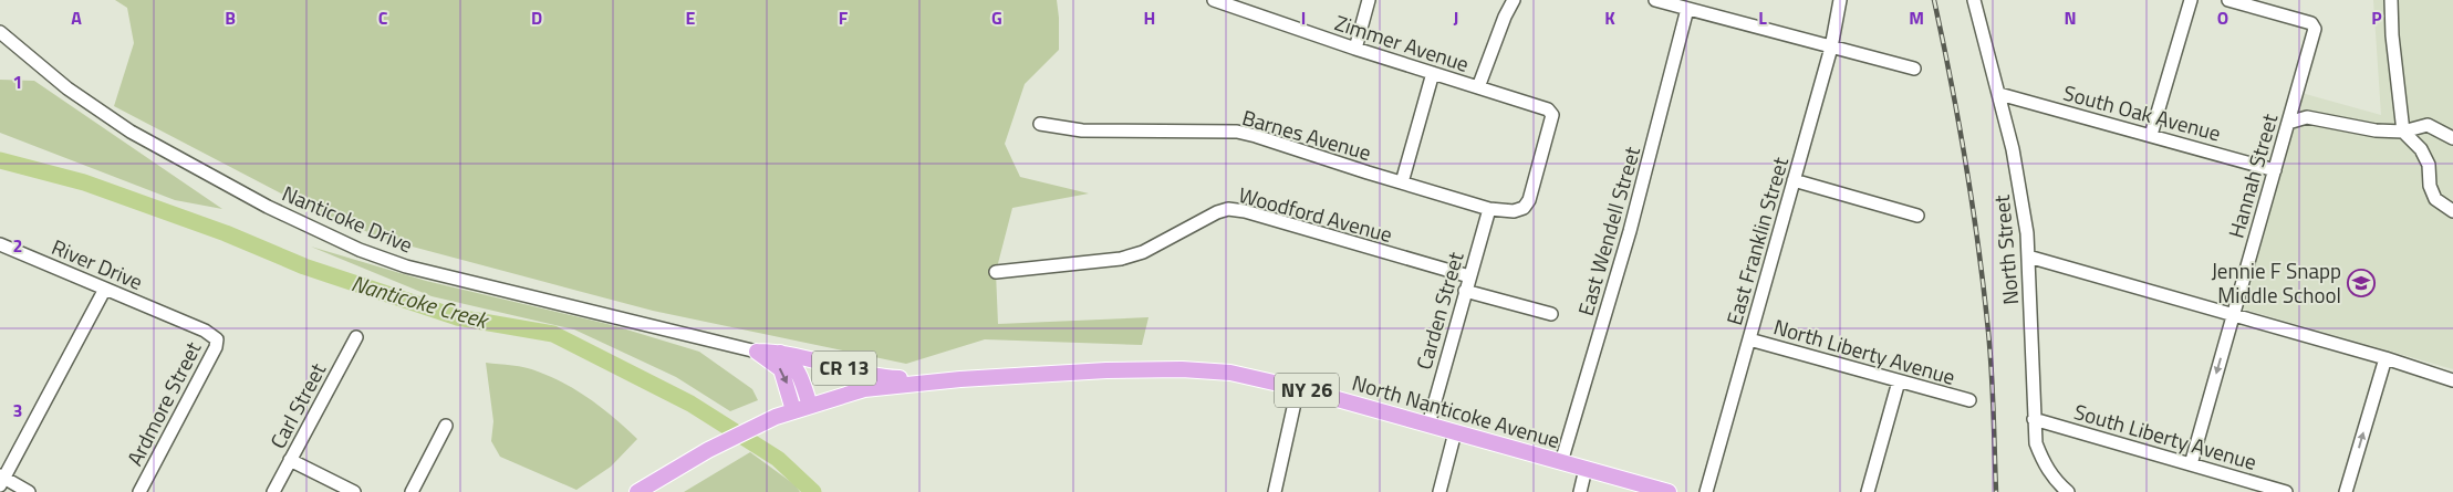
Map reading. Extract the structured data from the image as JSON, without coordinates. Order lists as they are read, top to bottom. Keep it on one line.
{"streets":{"main road":["CR 13","NY 26","North Nanticoke Avenue"],"street":["Zimmer Avenue","South Oak Avenue","Barnes Avenue","Hannah Street","Woodford Avenue","Nanticoke Drive","East Wendell Street","East Franklin Street","North Street","River Drive","Carden Street","North Liberty Avenue","Ardmore Street","Carl Street","South Liberty Avenue"]},"crossings":[["Zimmer Avenue","Barnes Avenue"],["South Oak Avenue","Hannah Street"],["South Oak Avenue","North Street"],["Barnes Avenue","Carden Street"],["Hannah Street","South Liberty Avenue"],["Woodford Avenue","Carden Street"],["Nanticoke Drive","CR 13"],["East Wendell Street","North Nanticoke Avenue"],["East Franklin Street","North Liberty Avenue"],["North Street","South Liberty Avenue"],["River Drive","Ardmore Street"],["Carden Street","North Nanticoke Avenue"],["CR 13","NY 26"],["CR 13","North Nanticoke Avenue"],["NY 26","North Nanticoke Avenue"]],"water":["Nanticoke Creek"],"places":{"school or university":["Jennie F Snapp Middle School"]},"grid":{"columns":["A","B","C","D","E","F","G","H","I","J","K","L","M","N","O","P"],"rows":["1","2","3"]}}
